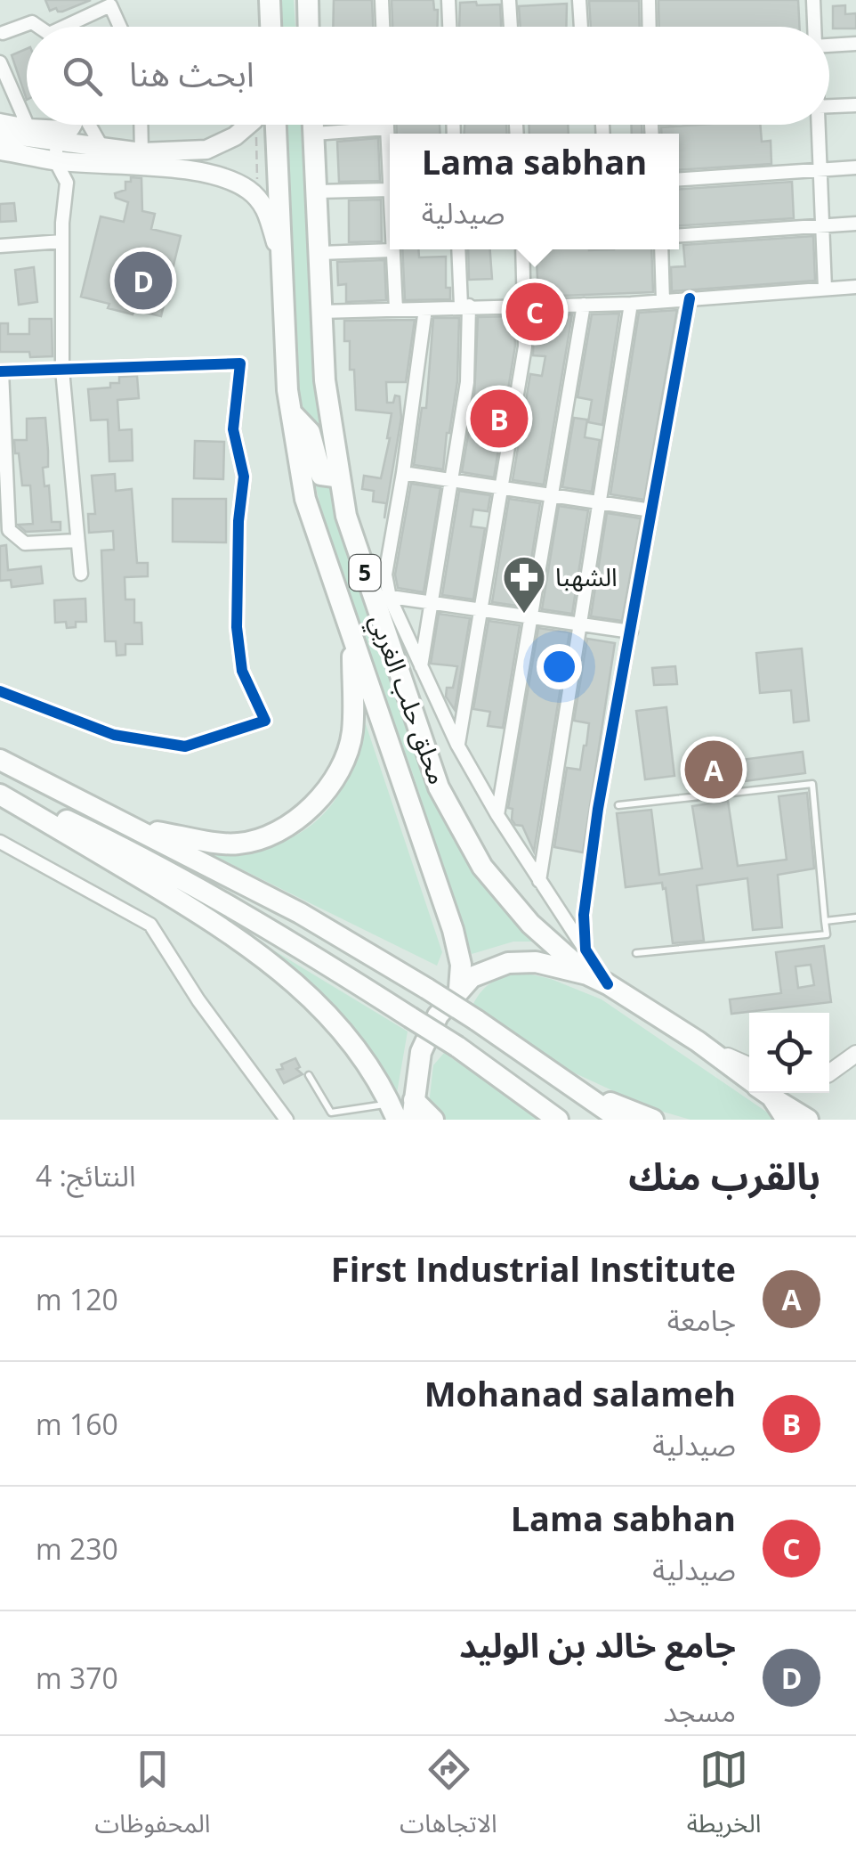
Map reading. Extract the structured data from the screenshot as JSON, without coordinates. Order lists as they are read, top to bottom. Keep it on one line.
{"streets":{"highway":["5","محلق حلب الغربي"]},"places":{"pharmacy":["الشهبا"]},"page":{"search":"ابحث هنا","popup":["Lama sabhan","صيدلية"],"pins":["D","C","B","A"],"heading":["بالقرب منك","النتائج: 4"],"list":[{"mark":"A","name":"First Industrial Institute","note":"جامعة","value":"120 m"},{"mark":"B","name":"Mohanad salameh","note":"صيدلية","value":"160 m"},{"mark":"C","name":"Lama sabhan","note":"صيدلية","value":"230 m"},{"mark":"D","name":"جامع خالد بن الوليد","note":"مسجد","value":"370 m"}],"nav":["الخريطة","الاتجاهات","المحفوظات"]}}
